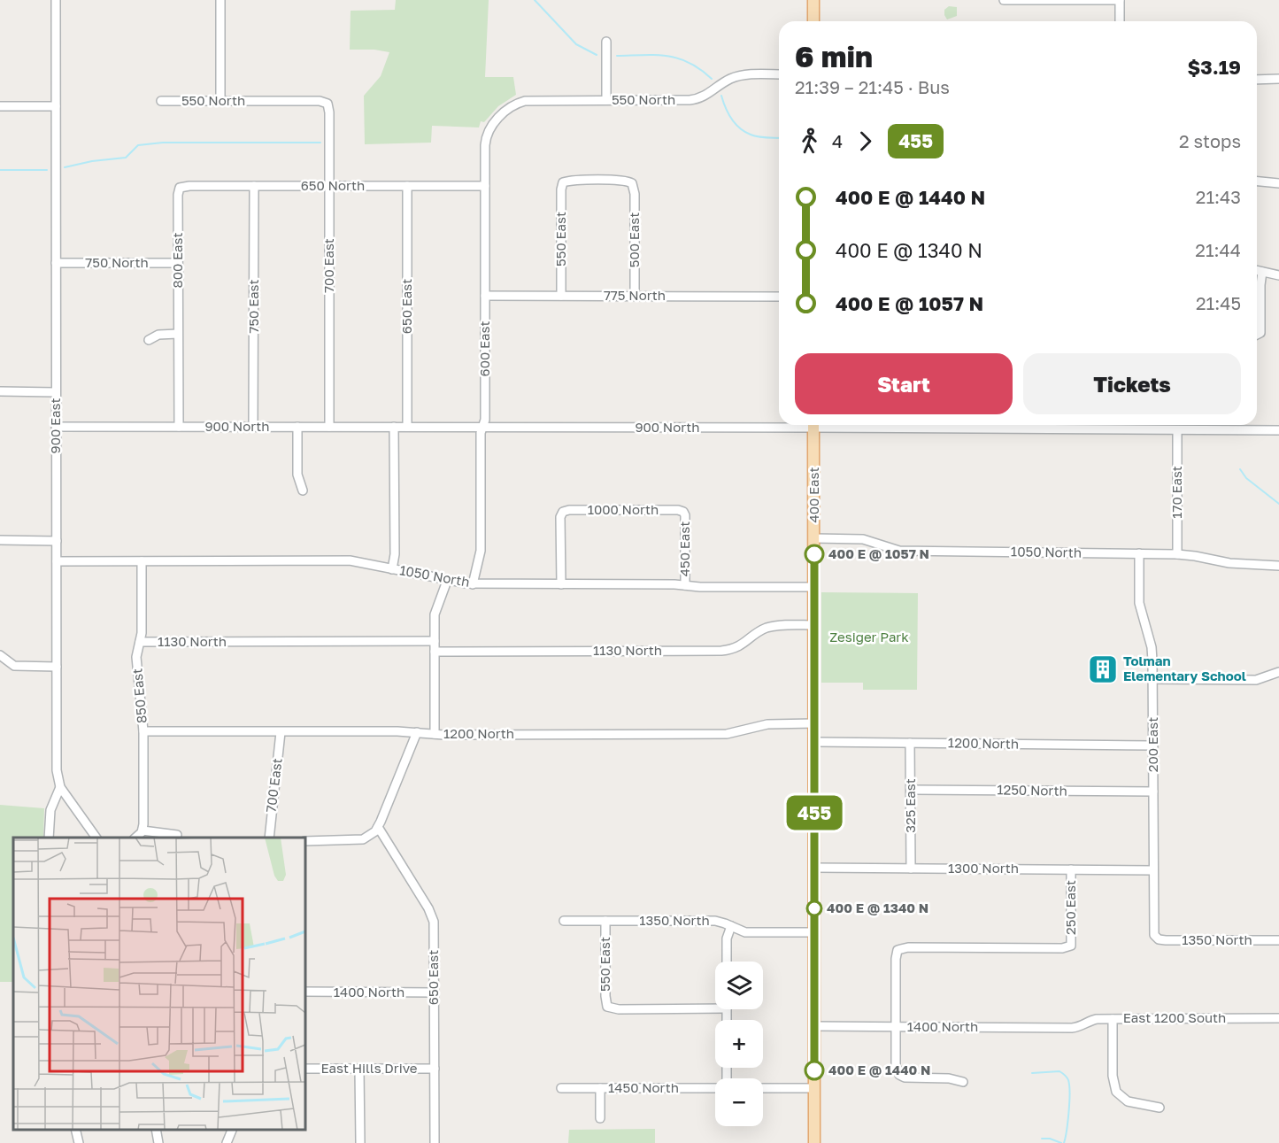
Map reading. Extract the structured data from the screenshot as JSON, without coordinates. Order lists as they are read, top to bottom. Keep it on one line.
{"streets":{"main road":["400 East"],"street":["550 North","650 North","550 East","500 East","800 East","750 North","700 East","775 North","750 East","650 East","600 East","900 East","900 North","170 East","1000 North","450 East","1050 North","1130 North","850 East","1200 North","200 East","1250 North","325 East","1300 North","250 East","1350 North","1400 North","East 1200 South","East Hills Drive","1450 North"]},"crossings":[["550 North","700 East"],["550 North","600 East"],["650 North","800 East"],["650 North","700 East"],["650 North","750 East"],["650 North","650 East"],["650 North","600 East"],["550 East","500 East"],["550 East","775 North"],["550 East","1350 North"],["500 East","775 North"],["800 East","750 North"],["800 East","900 North"],["750 North","900 East"],["700 East","900 North"],["700 East","1200 North"],["775 North","600 East"],["750 East","900 North"],["650 East","900 North"],["650 East","1400 North"],["650 East","East Hills Drive"],["600 East","900 North"],["600 East","1050 North"],["900 East","900 North"],["900 East","1050 North"],["900 North","170 East"],["170 East","1050 North"],["400 East","1050 North"],["400 East","1130 North"],["400 East","1200 North"],["400 East","1300 North"],["400 East","1350 North"],["400 East","1400 North"],["1000 North","450 East"],["1000 North","1050 North"],["450 East","1050 North"],["1050 North","850 East"],["1050 North","200 East"],["1130 North","850 East"],["850 East","1200 North"],["1200 North","200 East"],["1200 North","325 East"],["200 East","1250 North"],["200 East","1300 North"],["200 East","1350 North"],["1250 North","325 East"],["325 East","1300 North"],["1300 North","250 East"],["250 East","1400 North"],["1400 North","East 1200 South"]],"parks":["Zesiger Park"],"places":{"other":["400 E @ 1057 N","400 E @ 1340 N","400 E @ 1440 N"],"building":["Tolman Elementary School"]},"lines":["bus line 455"],"page":{"on_map":"455","heading":["6 min","21:39 – 21:45 · Bus","$3.19"],"legs":["4","455","2 stops"],"list":[{"name":"400 E @ 1440 N","value":"21:43"},{"name":"400 E @ 1340 N","value":"21:44"},{"name":"400 E @ 1057 N","value":"21:45"}],"buttons":["Start","Tickets"],"map_buttons":["+","−"]}}
